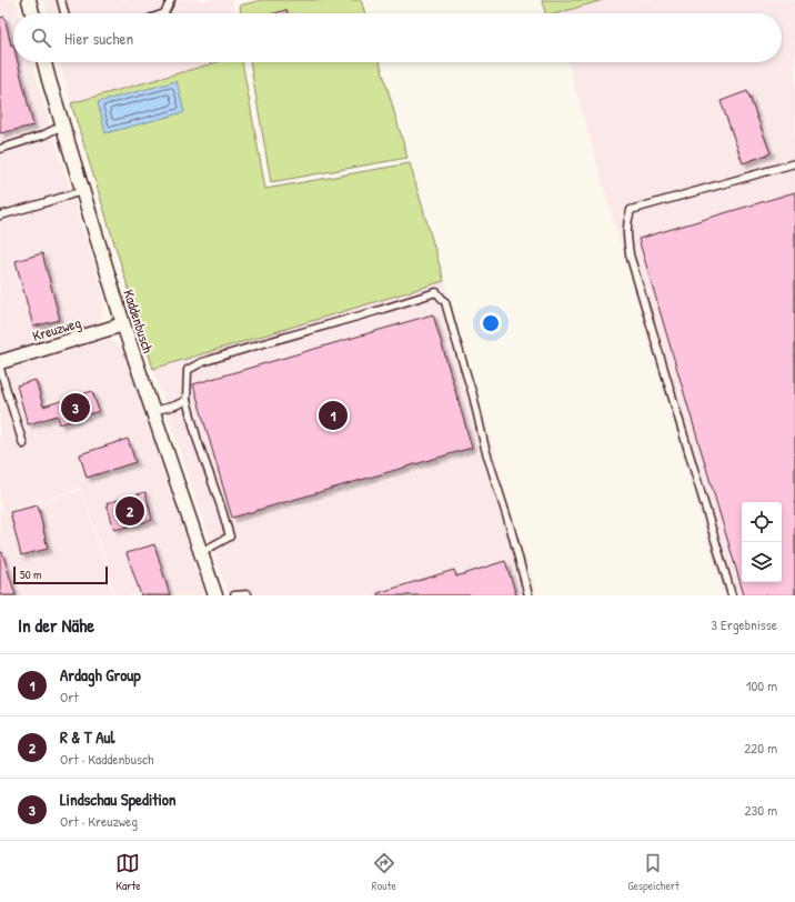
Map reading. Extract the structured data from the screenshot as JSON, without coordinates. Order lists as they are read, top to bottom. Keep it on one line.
{"streets":{"street":["Kaddenbusch","Kreuzweg"]},"crossings":[["Kaddenbusch","Kreuzweg"]],"scale_bar":"50 m","page":{"search":"Hier suchen","pins":["3","1","2"],"scale":"50 m","heading":["In der Nähe","3 Ergebnisse"],"list":[{"mark":"1","name":"Ardagh Group","note":"Ort","value":"100 m"},{"mark":"2","name":"R & T Aul","note":"Ort · Kaddenbusch","value":"220 m"},{"mark":"3","name":"Lindschau Spedition","note":"Ort · Kreuzweg","value":"230 m"}],"nav":["Karte","Route","Gespeichert"]}}
